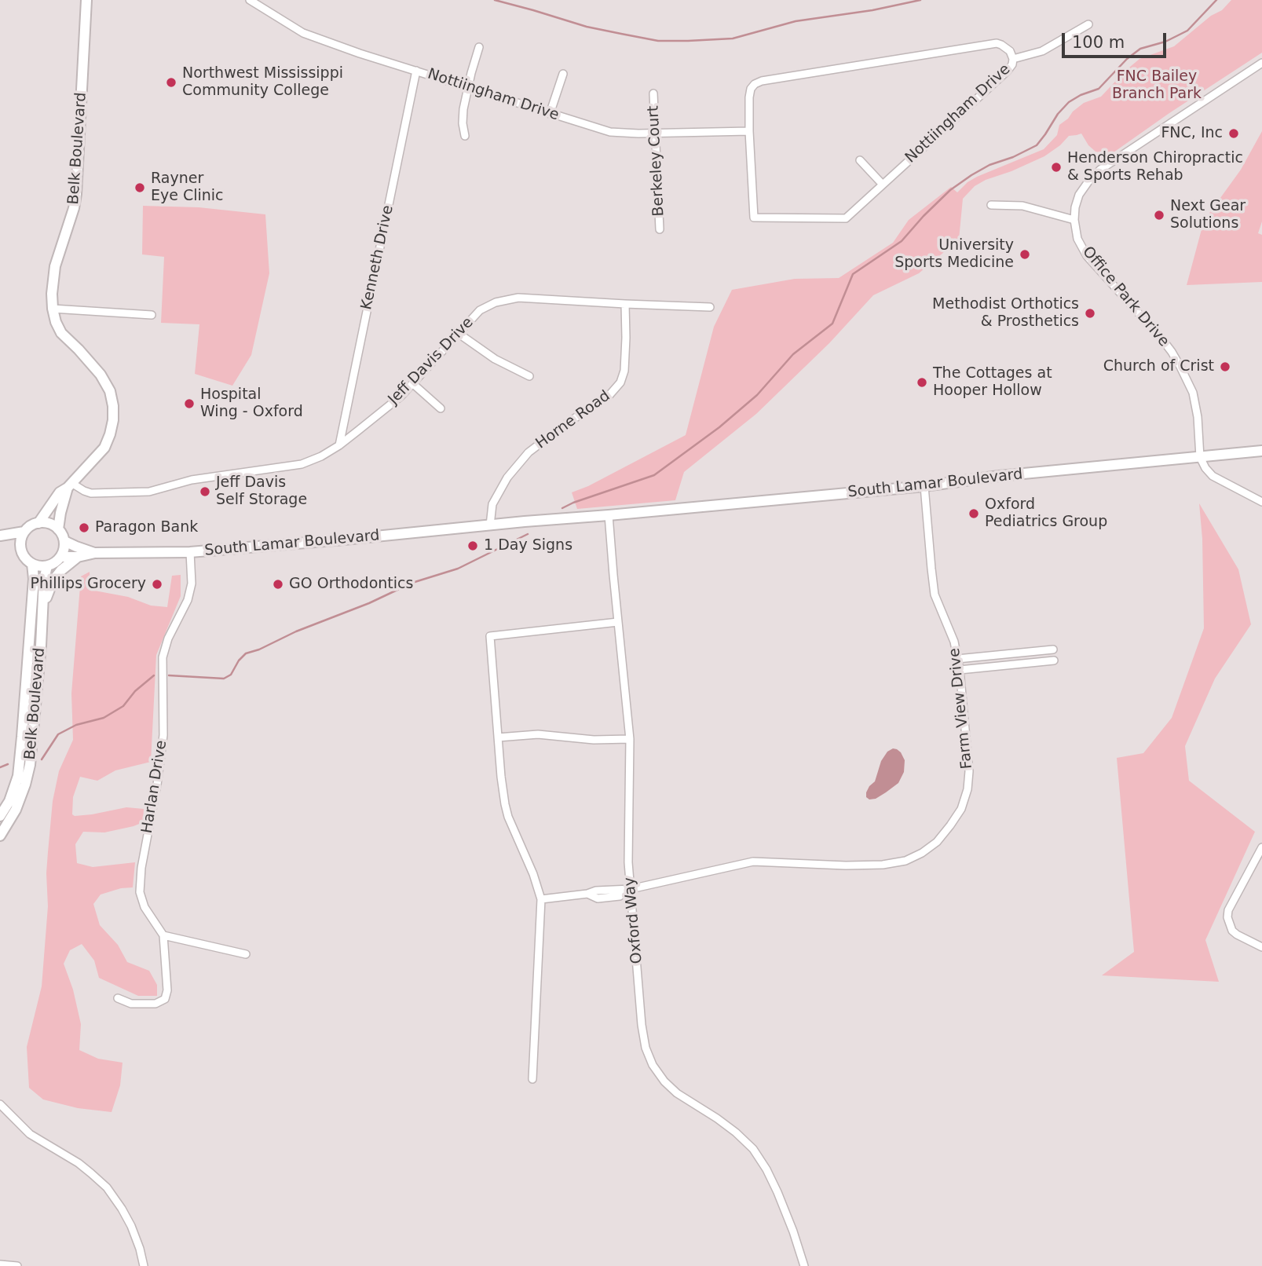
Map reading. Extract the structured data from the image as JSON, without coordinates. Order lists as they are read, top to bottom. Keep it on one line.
{"streets":{"street":["Nottiingham Drive","Belk Boulevard","Berkeley Court","Kenneth Drive","Office Park Drive","Jeff Davis Drive","Horne Road","South Lamar Boulevard","Farm View Drive","Harlan Drive","Oxford Way"]},"crossings":[["Nottiingham Drive","Berkeley Court"],["Nottiingham Drive","Kenneth Drive"],["Belk Boulevard","Jeff Davis Drive"],["Belk Boulevard","South Lamar Boulevard"],["Kenneth Drive","Jeff Davis Drive"],["Office Park Drive","South Lamar Boulevard"],["Jeff Davis Drive","Horne Road"],["Horne Road","South Lamar Boulevard"],["South Lamar Boulevard","Farm View Drive"],["South Lamar Boulevard","Harlan Drive"],["South Lamar Boulevard","Oxford Way"],["Farm View Drive","Oxford Way"]],"parks":["FNC Bailey Branch Park"],"places":["Northwest Mississippi Community College","FNC, Inc","Henderson Chiropractic & Sports Rehab","Rayner Eye Clinic","Next Gear Solutions","University Sports Medicine","Methodist Orthotics & Prosthetics","Church of Crist","The Cottages at Hooper Hollow","Hospital Wing - Oxford","Jeff Davis Self Storage","Oxford Pediatrics Group","Paragon Bank","1 Day Signs","Phillips Grocery","GO Orthodontics"],"scale_bar":"100 m"}
